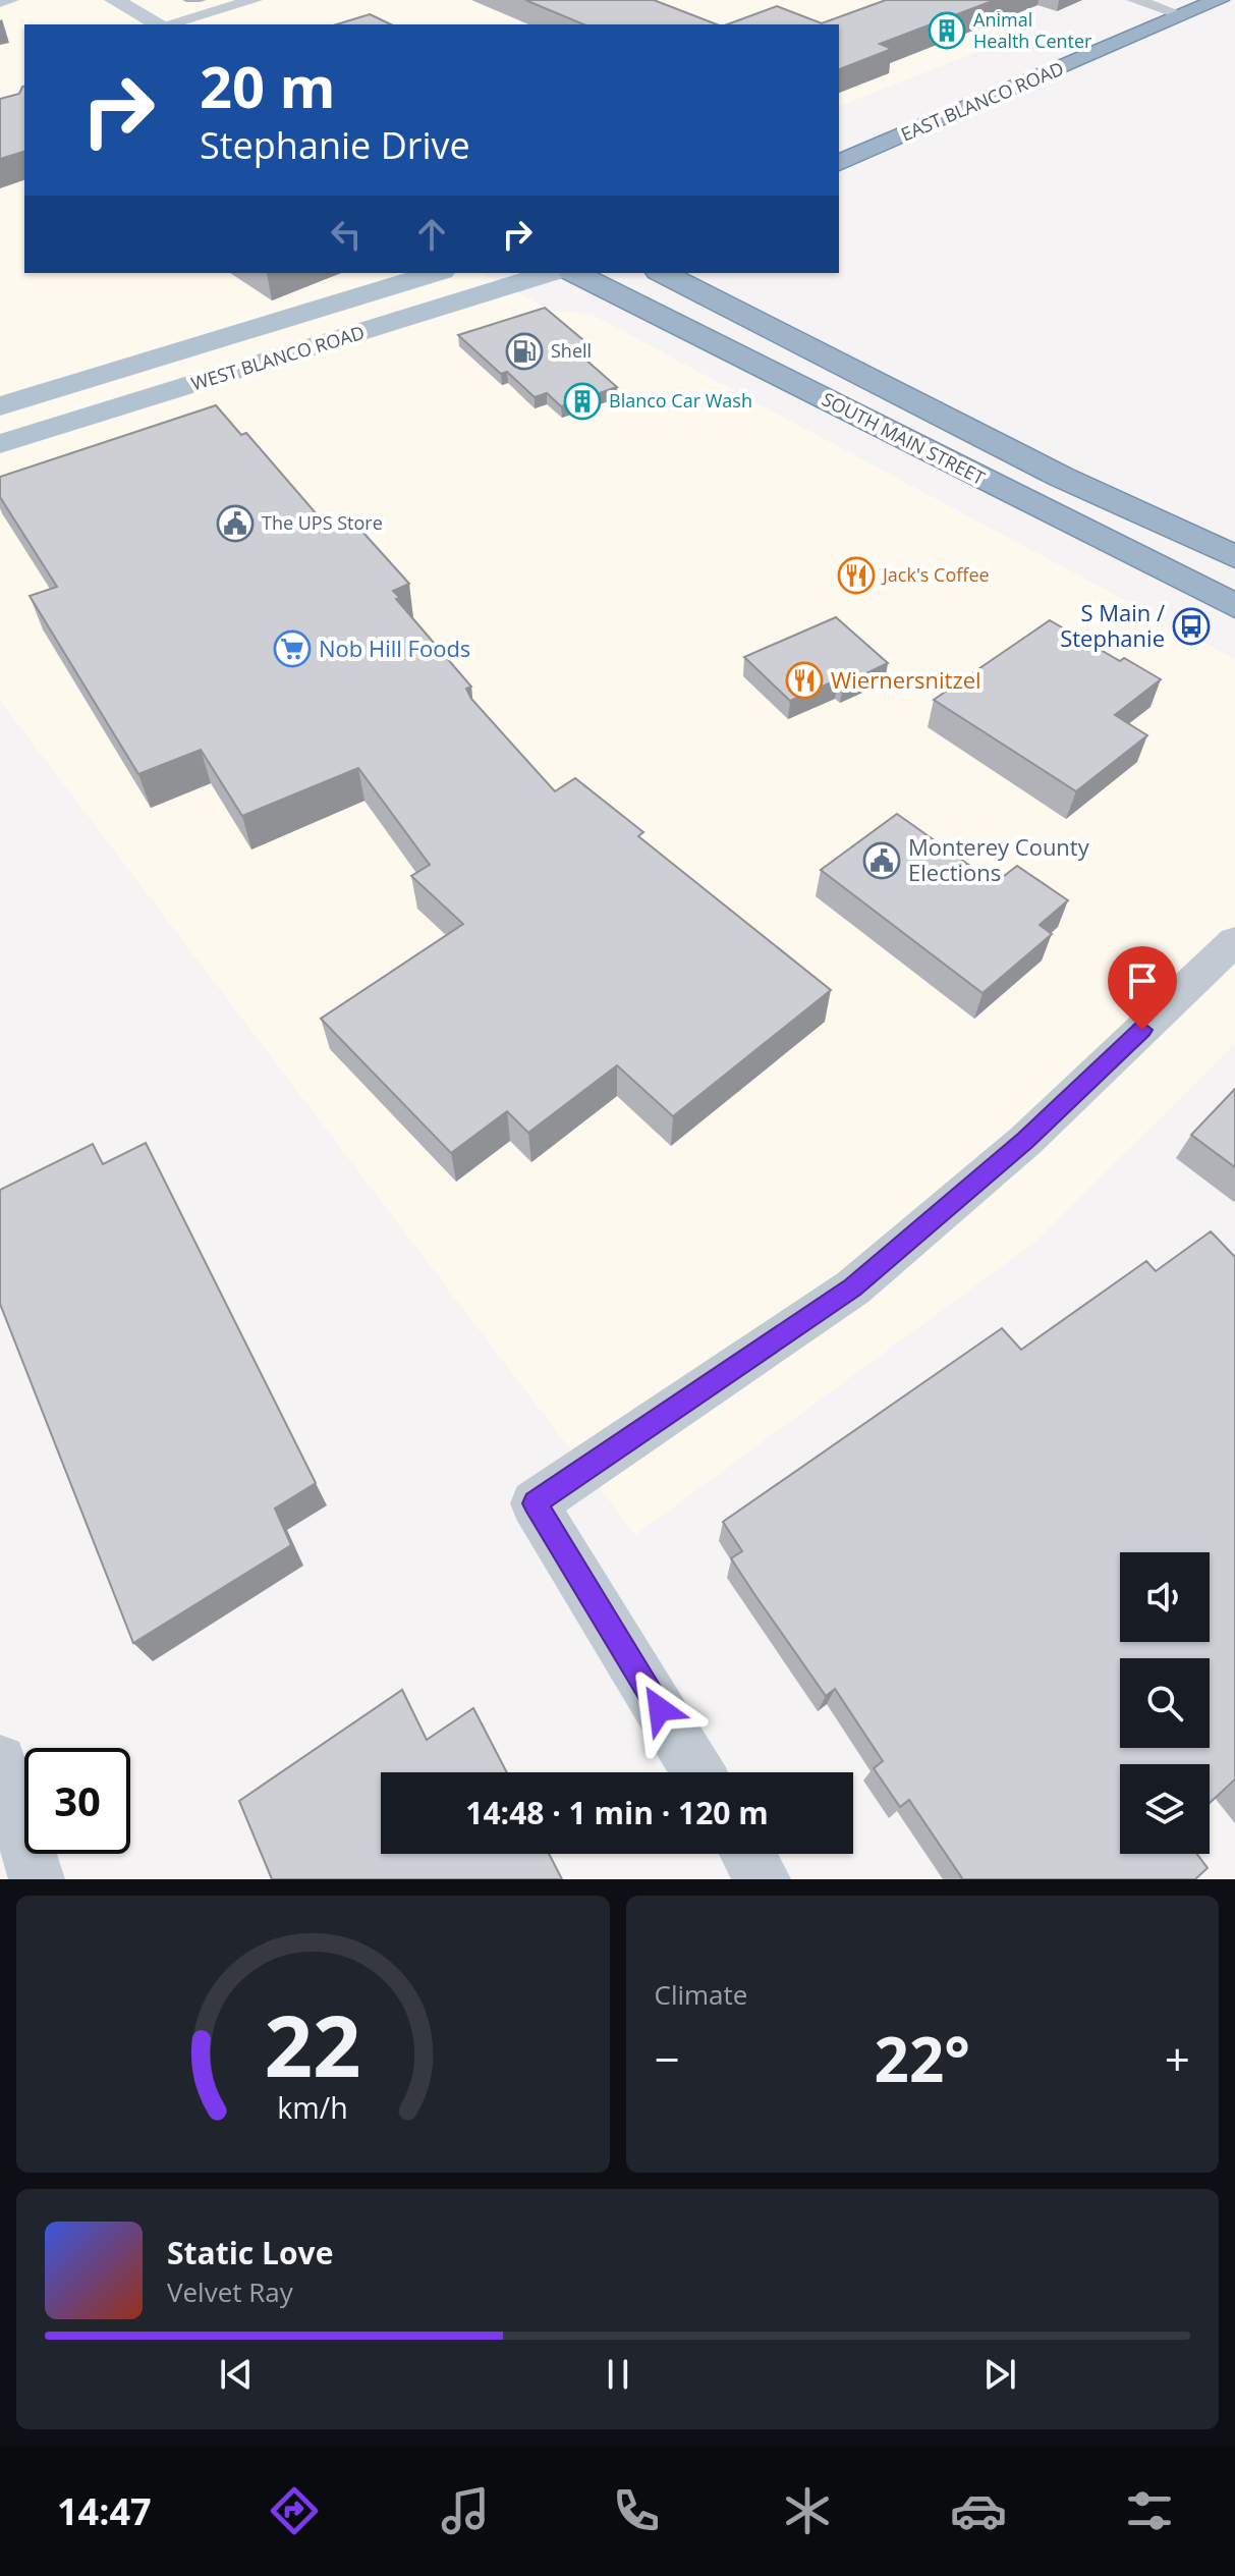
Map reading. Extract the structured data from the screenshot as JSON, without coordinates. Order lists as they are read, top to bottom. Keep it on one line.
{"streets":{"highway":["EAST BLANCO ROAD","SOUTH MAIN STREET"],"main road":["WEST BLANCO ROAD"]},"places":{"building":["Animal Health Center","Blanco Car Wash"],"fuel station":["Shell"],"public building":["The UPS Store","Monterey County Elections"],"restaurant":["Jack's Coffee","Wiernersnitzel"],"bus stop":["S Main / Stephanie"],"supermarket":["Nob Hill Foods"]},"page":{"turn":["20 m","Stephanie Drive"],"limit":"30","trip":"14:48 · 1 min · 120 m","tile":"Climate","heat":["−","22°","+"],"song":["Static Love","Velvet Ray"],"tabs":"14:47","gauge":["22","km/h"]}}
